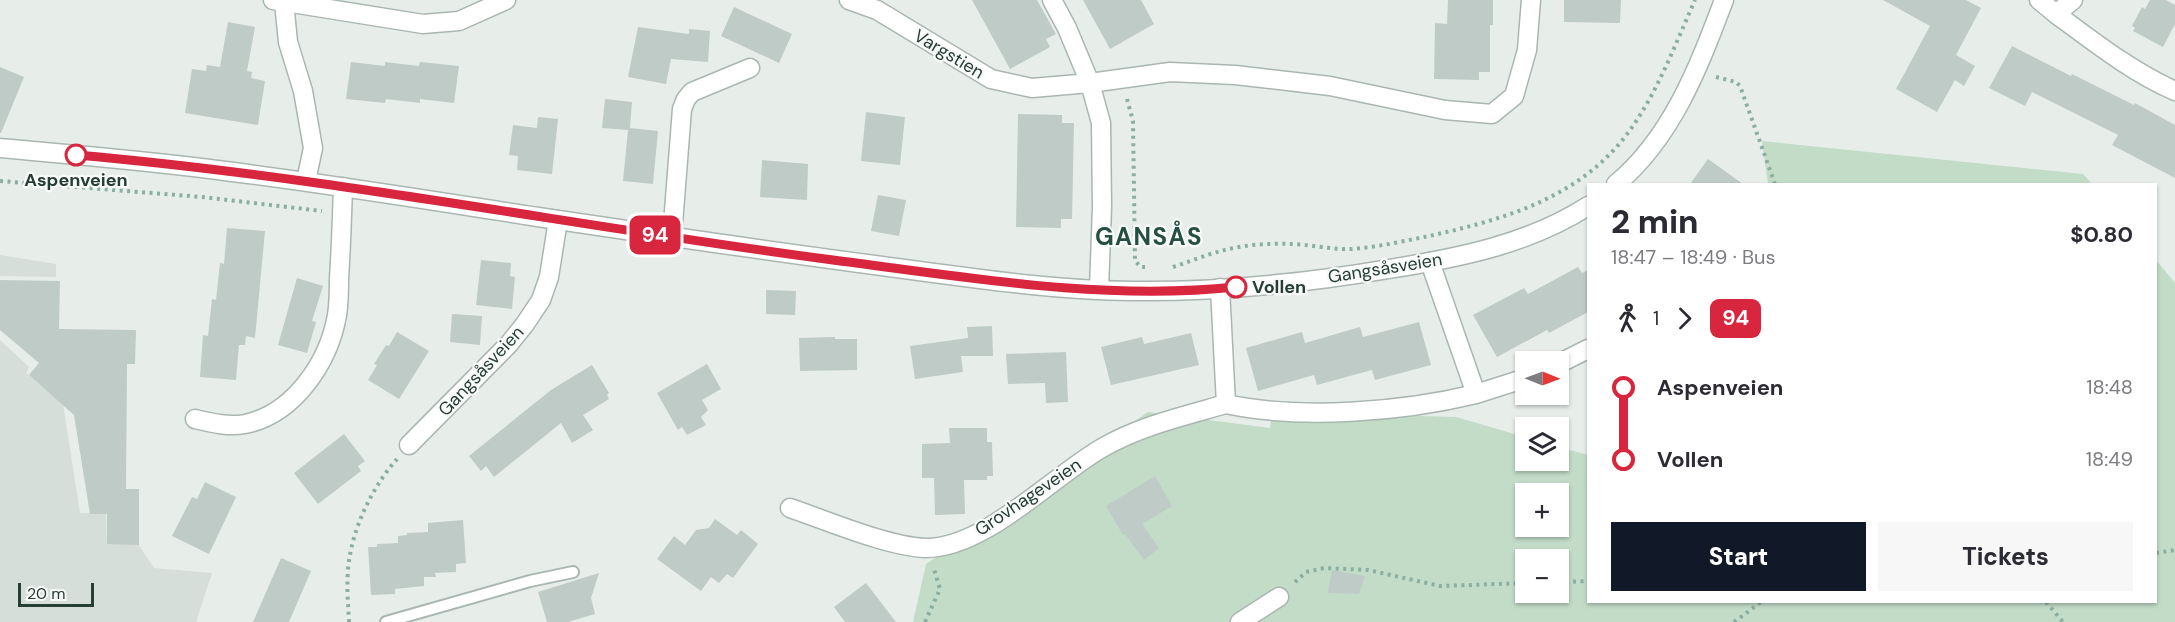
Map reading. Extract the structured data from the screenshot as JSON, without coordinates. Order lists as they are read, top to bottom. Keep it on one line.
{"streets":{"street":["Vargstien","Gangsåsveien","Grovhageveien"]},"districts":["GANSÅS"],"places":["Aspenveien","Vollen"],"lines":["bus line 94"],"scale_bar":"20 m","north":"right","page":{"on_map":"94","heading":["2 min","18:47 – 18:49 · Bus","$0.80"],"legs":["1","94"],"map_buttons":["+","−"],"list":[{"name":"Aspenveien","value":"18:48"},{"name":"Vollen","value":"18:49"}],"buttons":["Start","Tickets"],"scale":"20 m"}}
